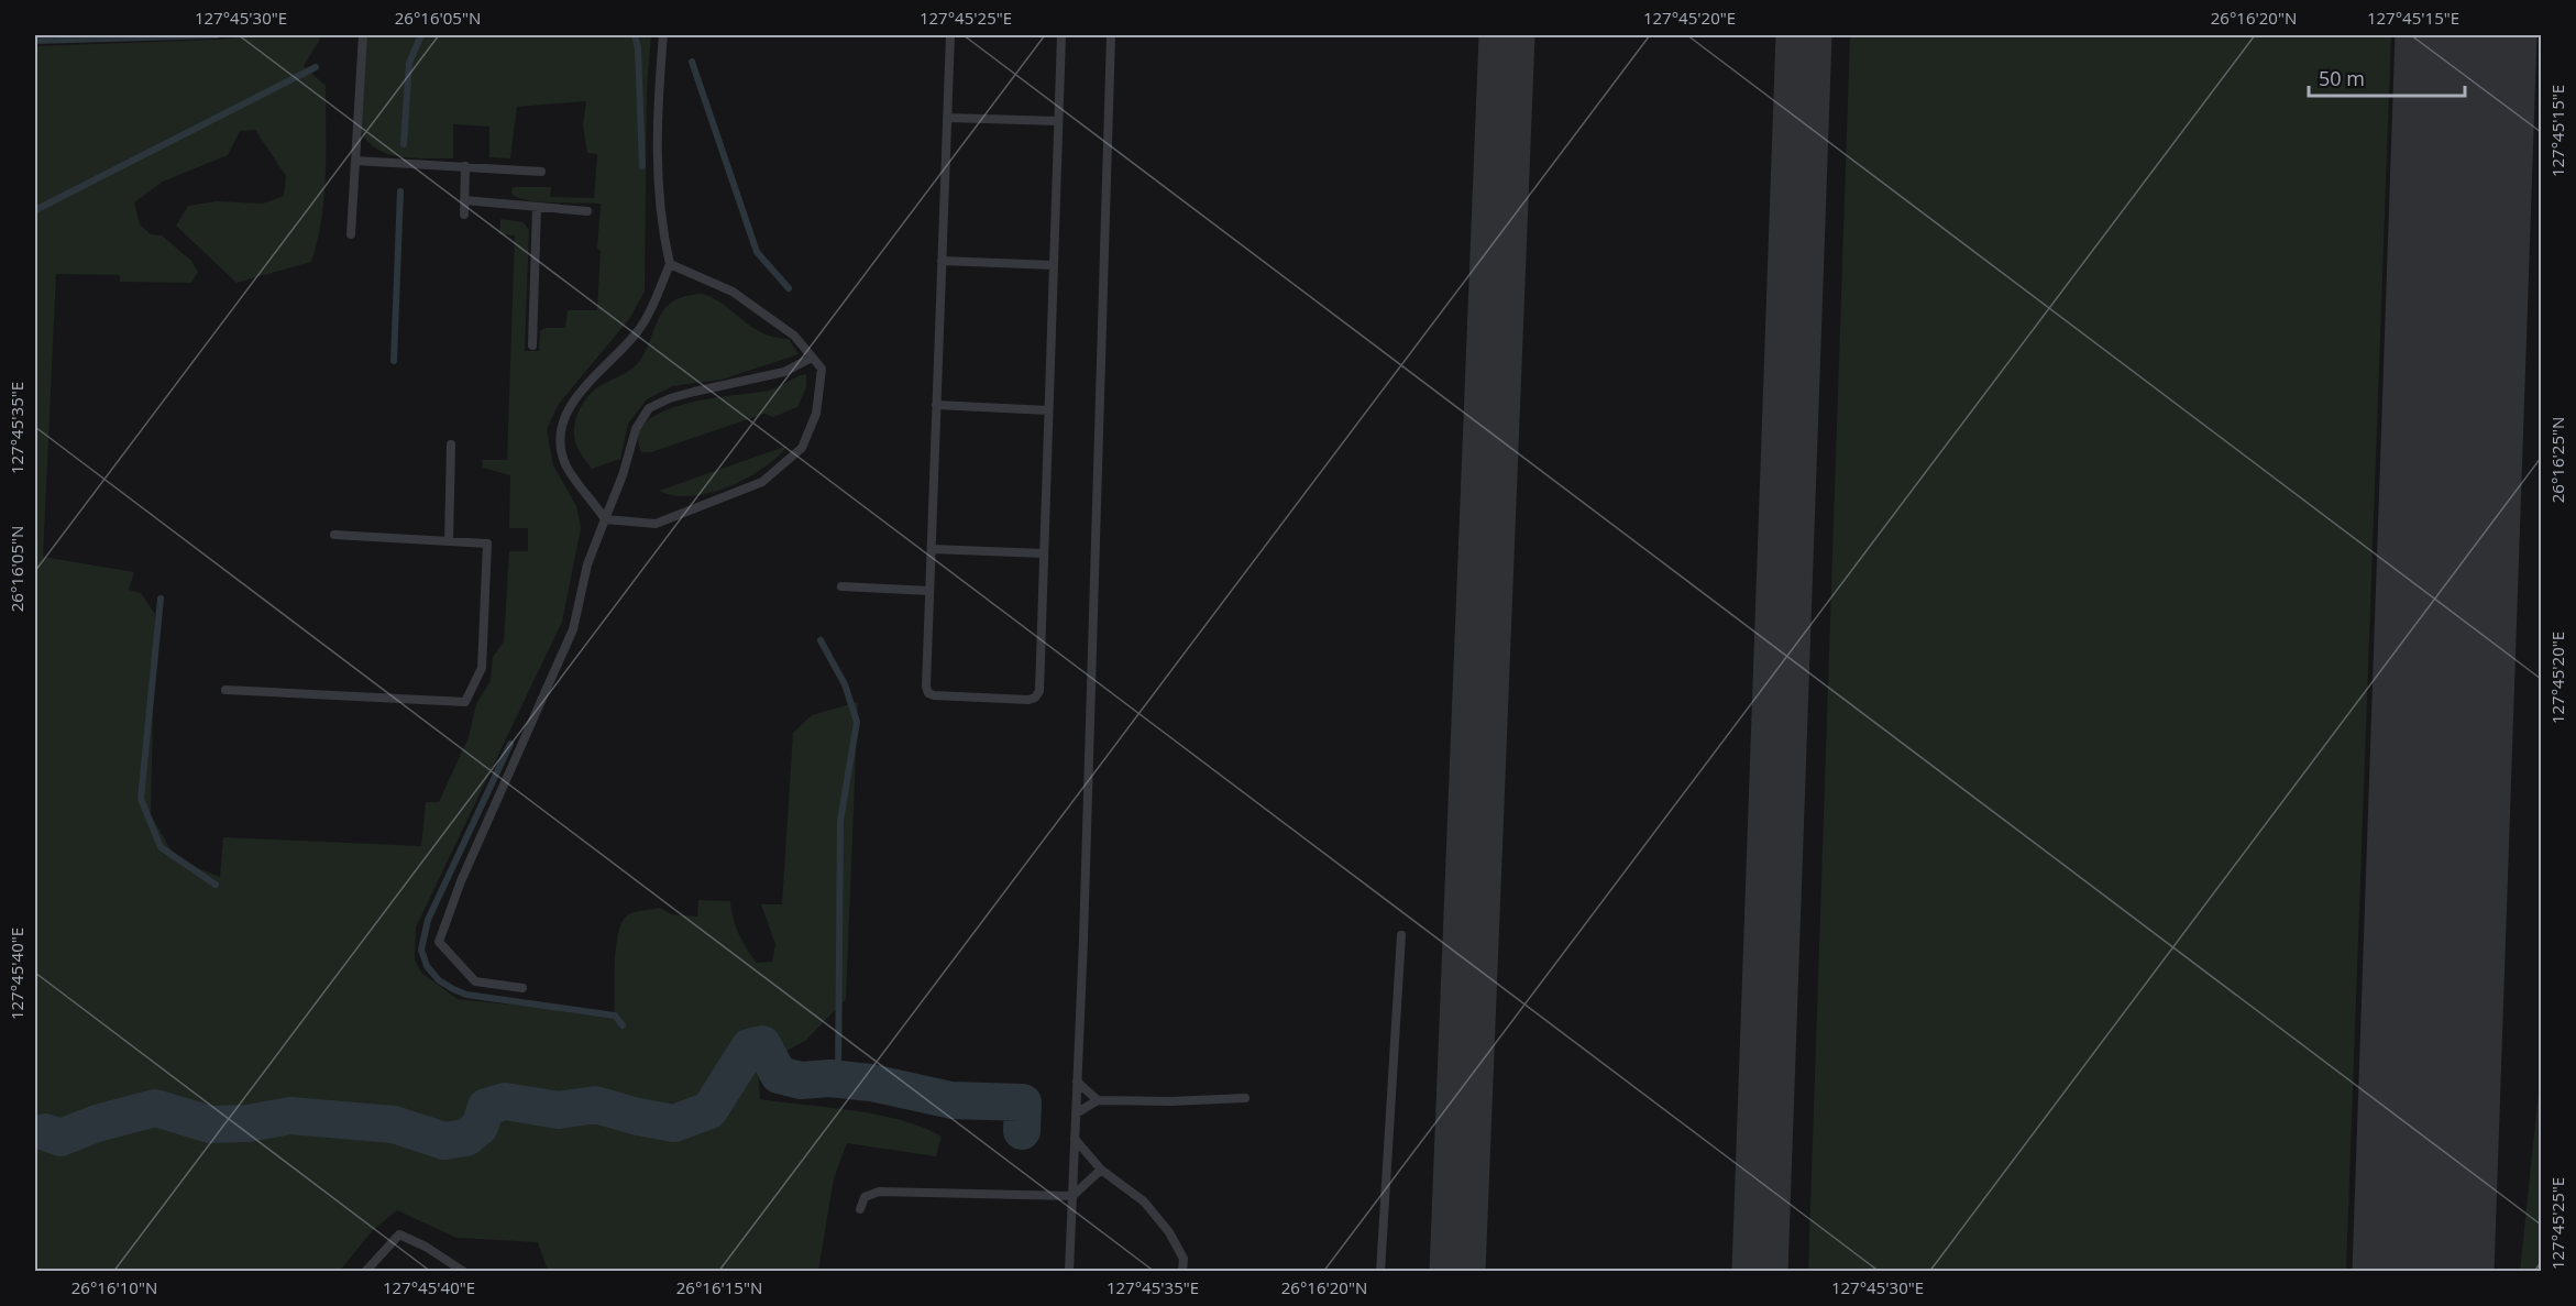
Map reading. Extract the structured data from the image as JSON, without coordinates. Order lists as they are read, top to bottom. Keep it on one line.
{"scale_bar":"50 m","coordinates":["127°45'30\"E","26°16'05\"N","127°45'25\"E","127°45'20\"E","26°16'20\"N","127°45'15\"E","127°45'35\"E","26°16'25\"N","127°45'40\"E","26°16'10\"N","26°16'15\"N"]}
